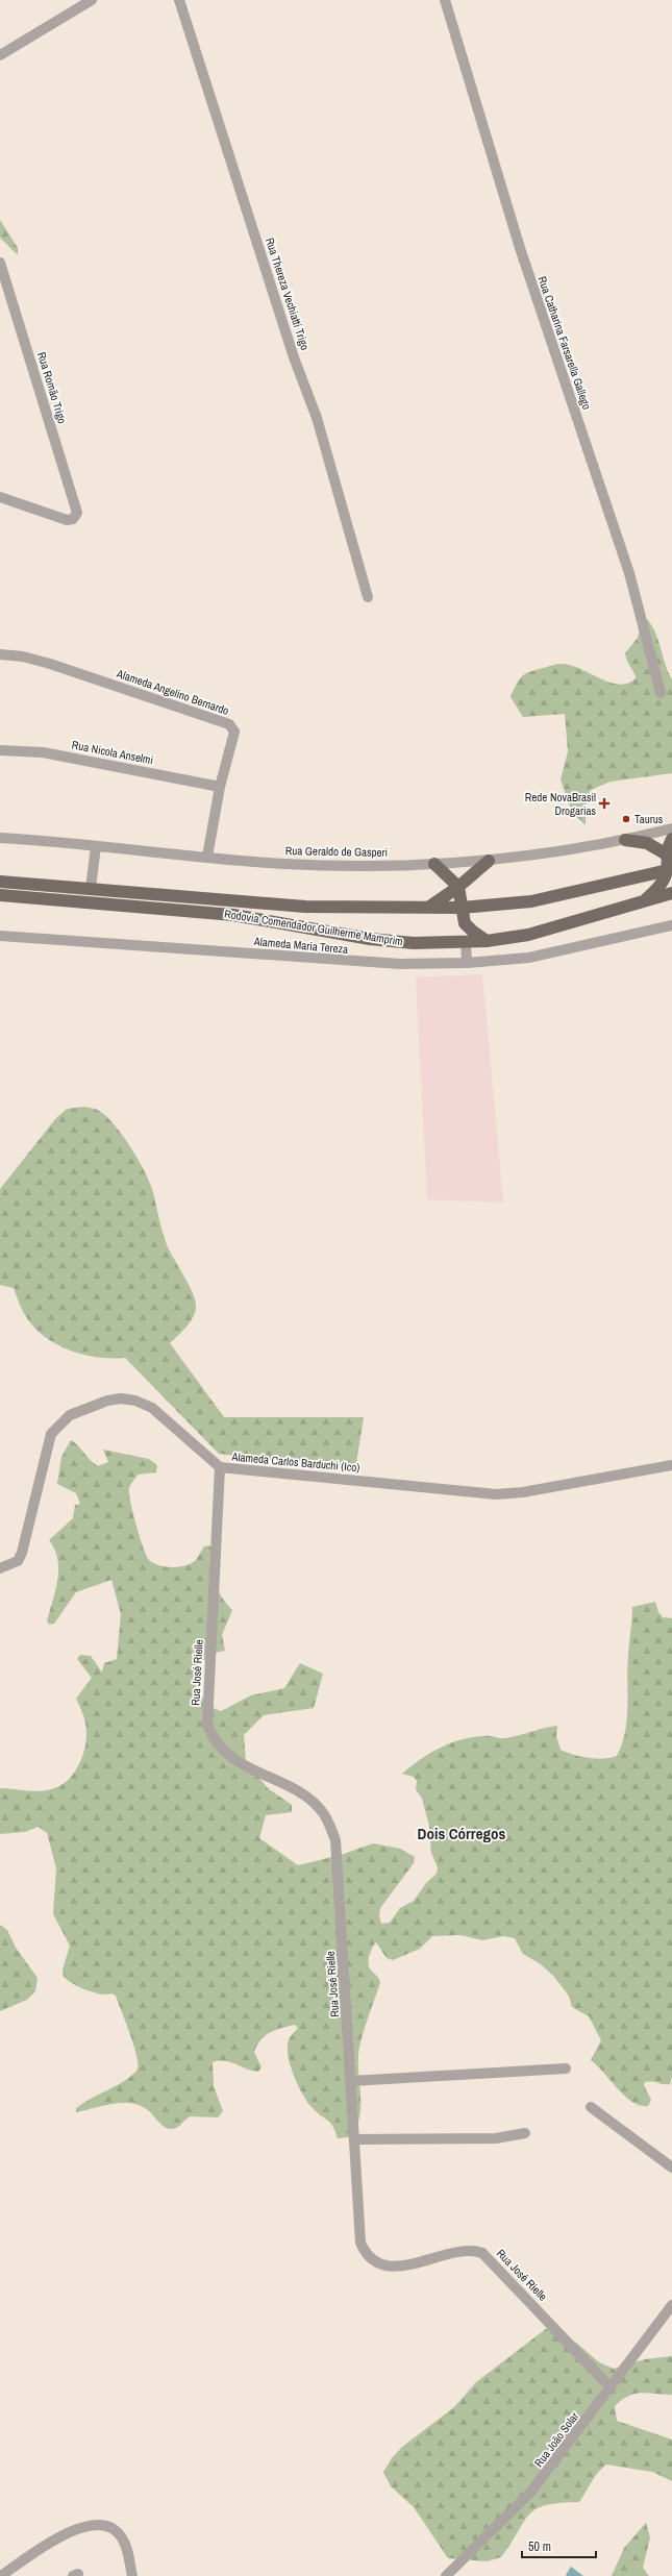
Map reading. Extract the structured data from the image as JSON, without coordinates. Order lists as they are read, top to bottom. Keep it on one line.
{"streets":{"main road":["Rodovia Comendador Guilherme Mamprim"],"street":["Rua Thereza Vechiatti Trigo","Rua Catharina Farsarella Gallego","Rua Romão Trigo","Alameda Angelino Bernardo","Rua Nicola Anselmi","Rua Geraldo de Gasperi","Alameda Maria Tereza","Alameda Carlos Barduchi (Ico)","Rua José Rielle","Rua João Solar"]},"crossings":[["Alameda Angelino Bernardo","Rua Nicola Anselmi"],["Alameda Angelino Bernardo","Rua Geraldo de Gasperi"],["Alameda Carlos Barduchi (Ico)","Rua José Rielle"],["Rua José Rielle","Rua João Solar"]],"districts":["Dois Córregos"],"places":{"health":["Rede NovaBrasil Drogarias"],"other":["Taurus"]},"scale_bar":"50 m"}
